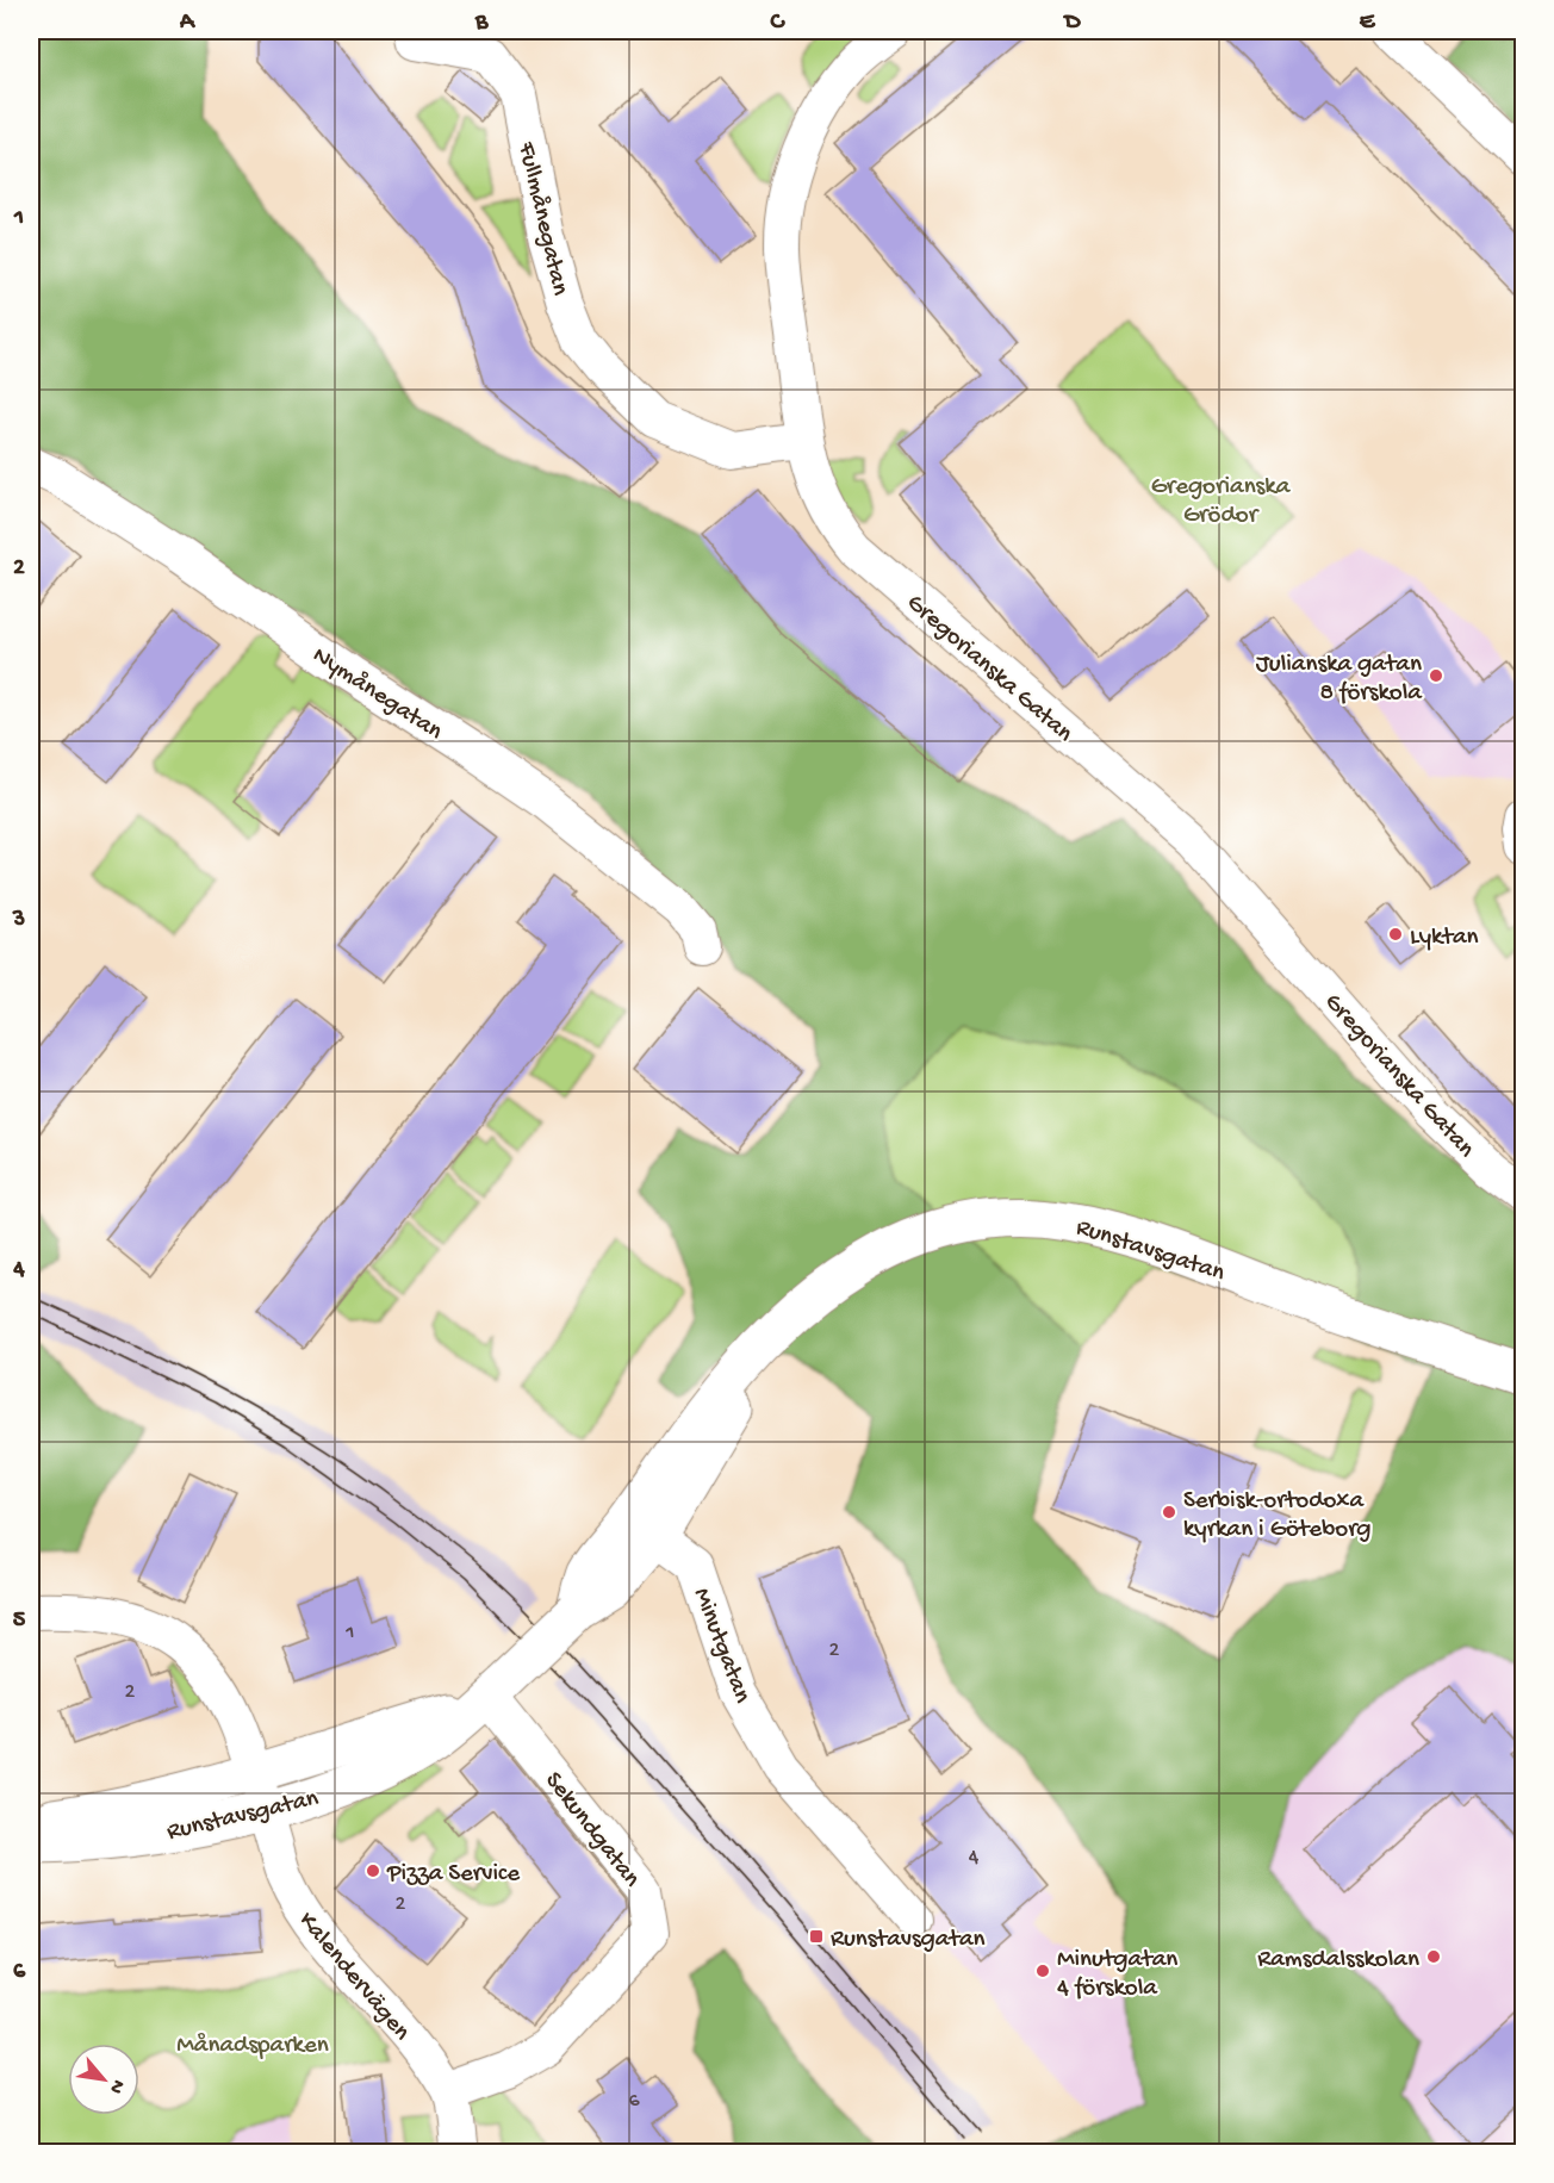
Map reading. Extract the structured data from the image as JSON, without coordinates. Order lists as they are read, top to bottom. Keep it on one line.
{"streets":{"street":["Fullmånegatan","Gregorianska Gatan","Nymånegatan","Runstavsgatan","Minutgatan","Sekundgatan","Kalendervägen"]},"crossings":[["Fullmånegatan","Gregorianska Gatan"],["Runstavsgatan","Minutgatan"],["Runstavsgatan","Sekundgatan"],["Runstavsgatan","Kalendervägen"],["Sekundgatan","Kalendervägen"]],"parks":["Gregorianska Grödor","Månadsparken"],"places":{"other":["Julianska gatan 8 förskola","Lyktan","Serbisk-ortodoxa kyrkan i Göteborg","Pizza Service","Ramsdalsskolan","Minutgatan 4 förskola"],"transit":["Runstavsgatan"]},"house_numbers":["1","2","2","4","2","6"],"north":"bottom right","grid":{"columns":["A","B","C","D","E"],"rows":["1","2","3","4","5","6"]}}
